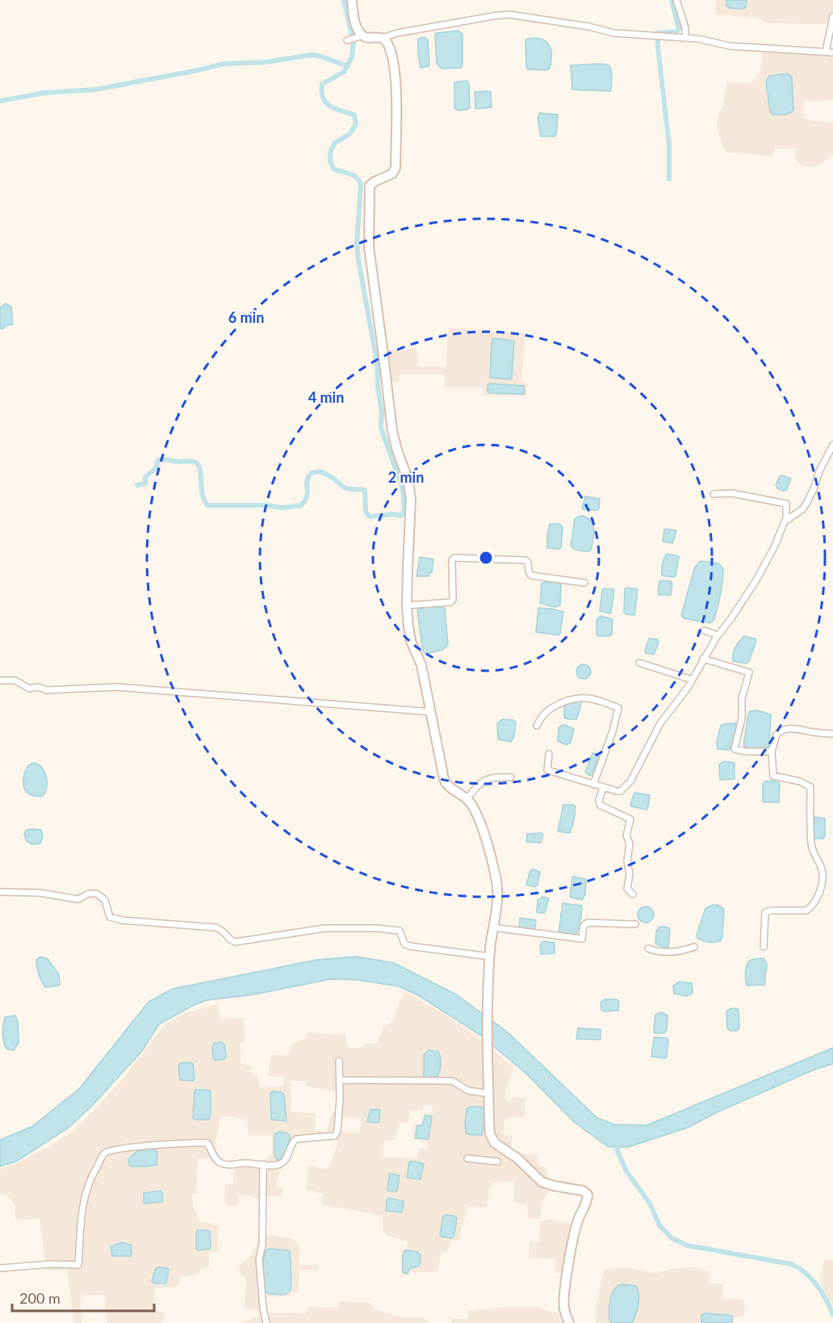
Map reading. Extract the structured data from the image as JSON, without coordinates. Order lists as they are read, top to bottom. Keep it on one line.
{"scale_bar":"200 m","rings":["6 min","4 min","2 min"]}
